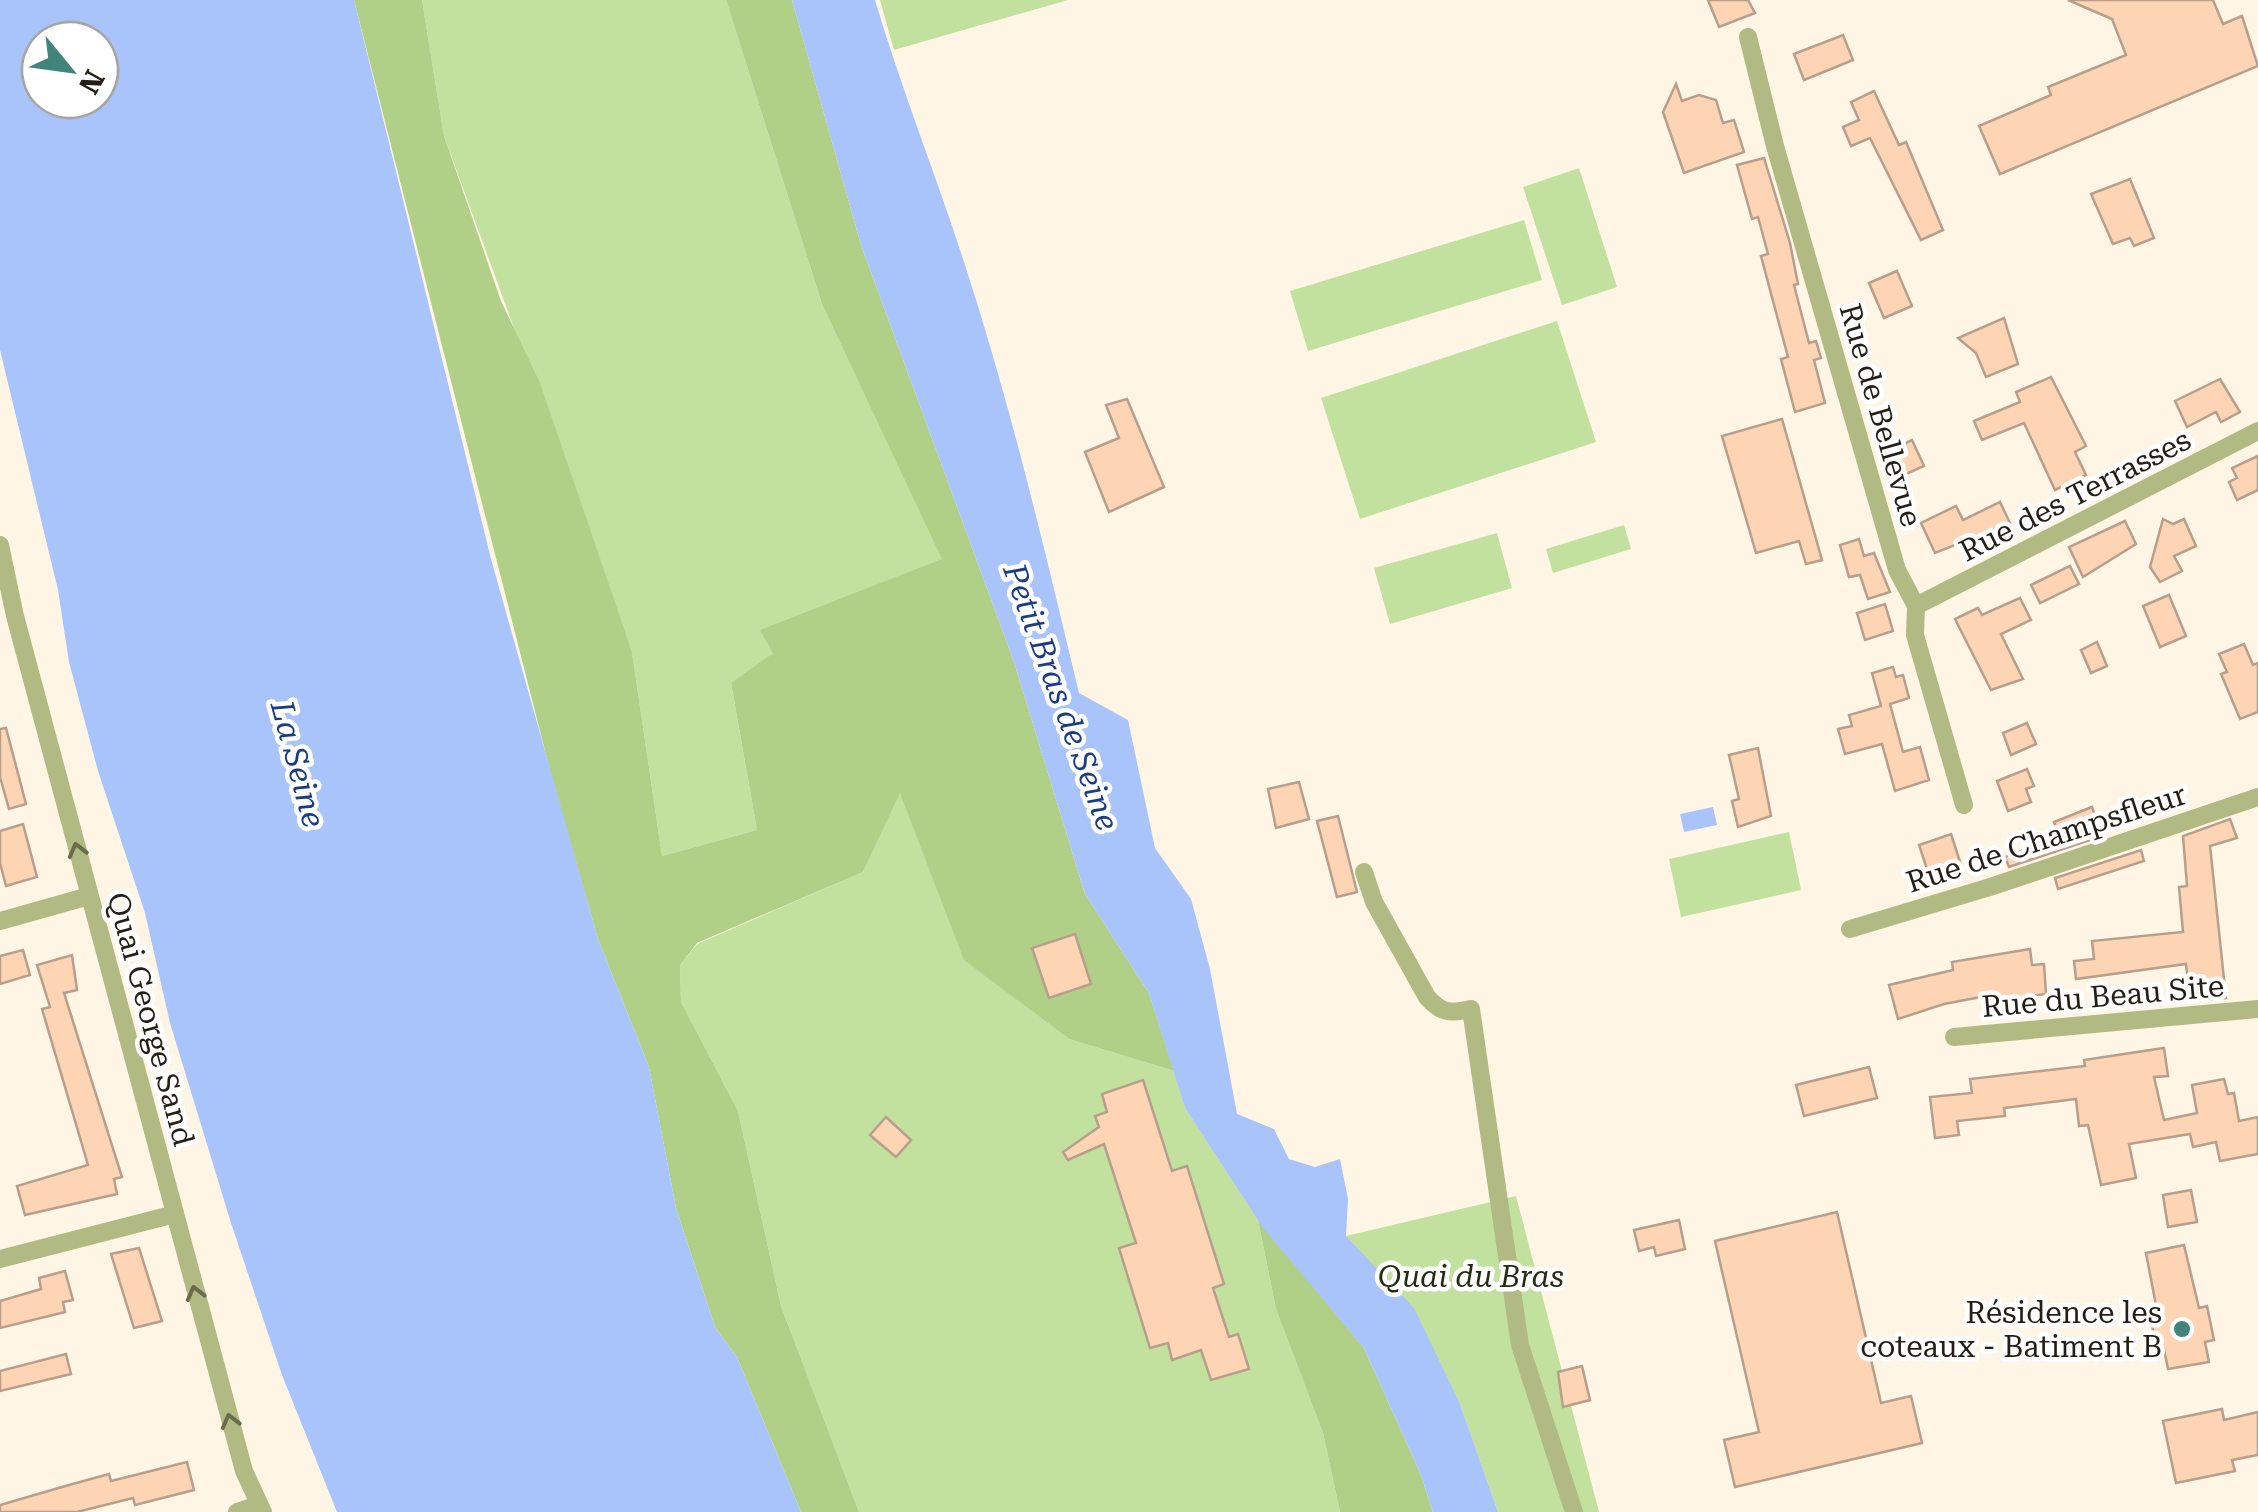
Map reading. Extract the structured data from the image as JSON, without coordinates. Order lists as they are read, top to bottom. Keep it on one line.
{"streets":{"street":["Rue de Bellevue","Rue des Terrasses","Rue de Champsfleur","Rue du Beau Site","Quai George Sand"]},"crossings":[["Rue de Bellevue","Rue des Terrasses"]],"one_way":["Quai George Sand"],"water":["Petit Bras de Seine","La Seine"],"parks":["Quai du Bras"],"places":["Résidence les coteaux - Batiment B"],"north":"bottom right"}
